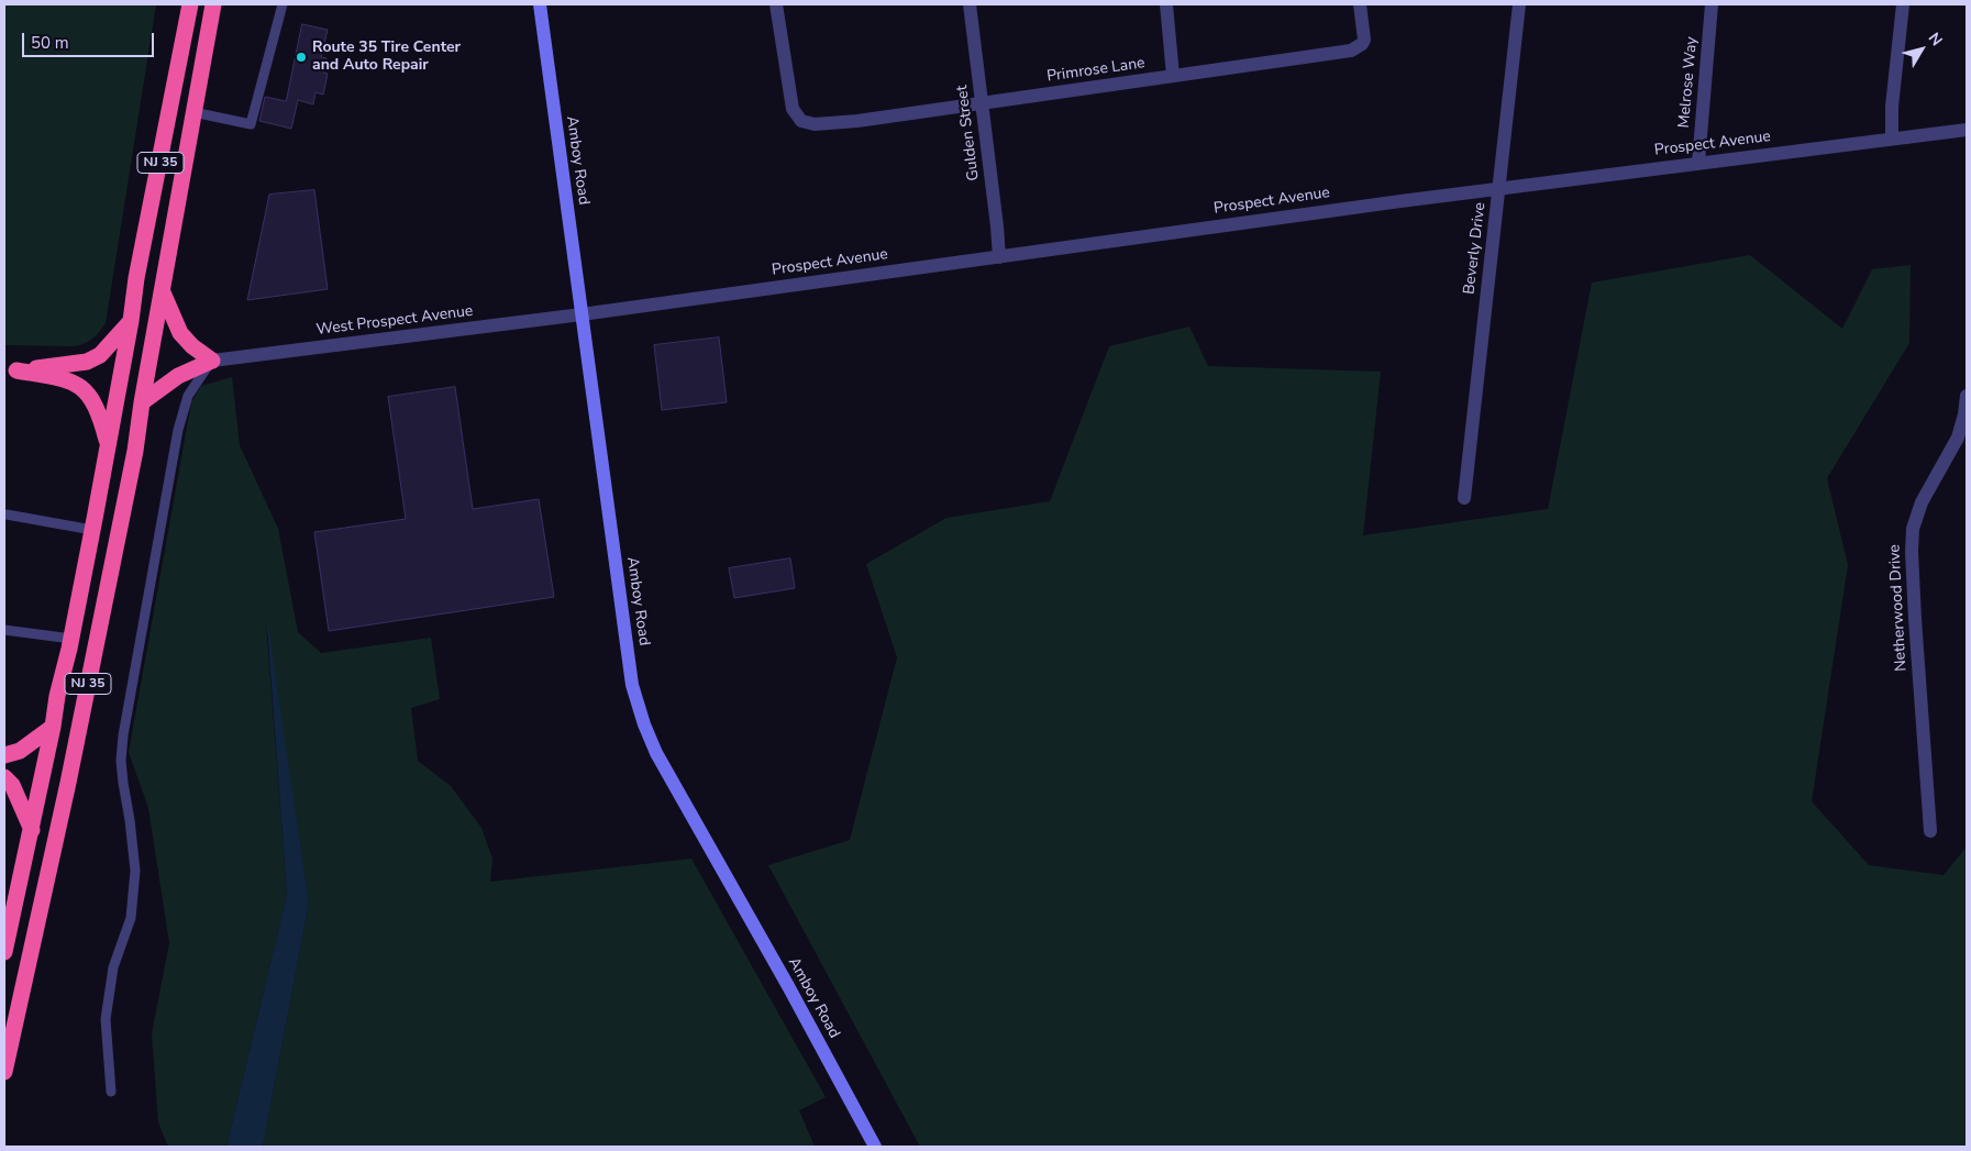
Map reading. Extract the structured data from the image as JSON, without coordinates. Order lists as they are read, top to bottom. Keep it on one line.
{"streets":{"highway":["NJ 35"],"main road":["Amboy Road"],"street":["Primrose Lane","Melrose Way","Gulden Street","Prospect Avenue","Beverly Drive","West Prospect Avenue","Netherwood Drive"]},"crossings":[["Primrose Lane","Gulden Street"],["Melrose Way","Prospect Avenue"],["Gulden Street","Prospect Avenue"],["Prospect Avenue","Amboy Road"],["Prospect Avenue","Beverly Drive"],["Prospect Avenue","West Prospect Avenue"],["Amboy Road","West Prospect Avenue"]],"places":["Route 35 Tire Center and Auto Repair"],"scale_bar":"50 m","north":"top right"}
